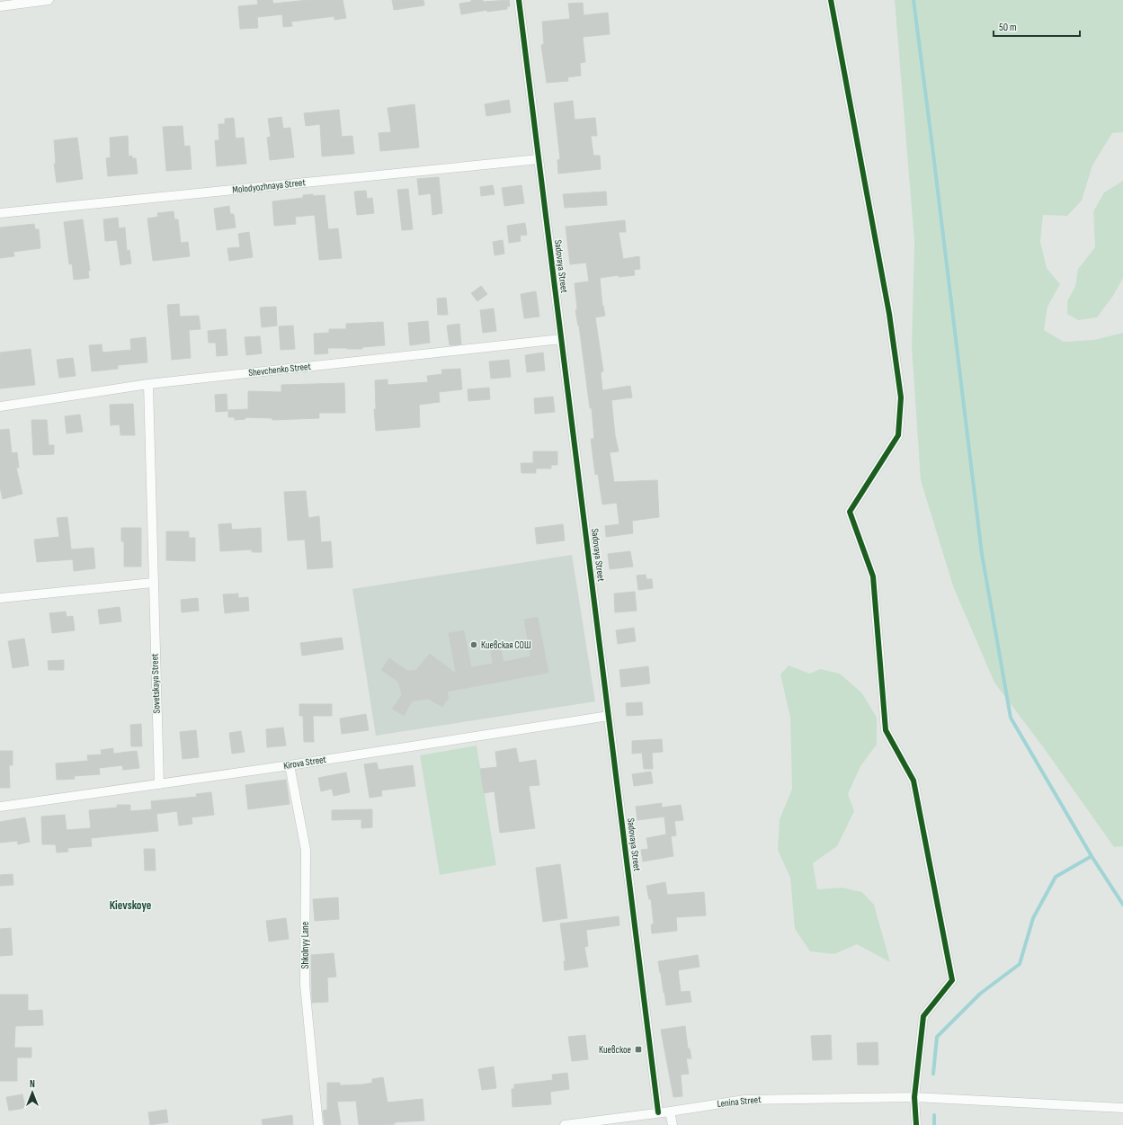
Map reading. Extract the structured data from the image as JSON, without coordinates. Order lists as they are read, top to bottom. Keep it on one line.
{"streets":{"street":["Molodyozhnaya Street","Sadovaya Street","Shevchenko Street","Sovetskaya Street","Kirova Street","Shkolnyy Lane","Lenina Street"]},"crossings":[["Molodyozhnaya Street","Sadovaya Street"],["Sadovaya Street","Shevchenko Street"],["Sadovaya Street","Kirova Street"],["Sadovaya Street","Lenina Street"],["Shevchenko Street","Sovetskaya Street"],["Sovetskaya Street","Kirova Street"],["Kirova Street","Shkolnyy Lane"]],"districts":["Kievskoye"],"places":{"other":["Киевская СОШ"],"transit":["Киевское"]},"scale_bar":"50 m","north":"top"}
